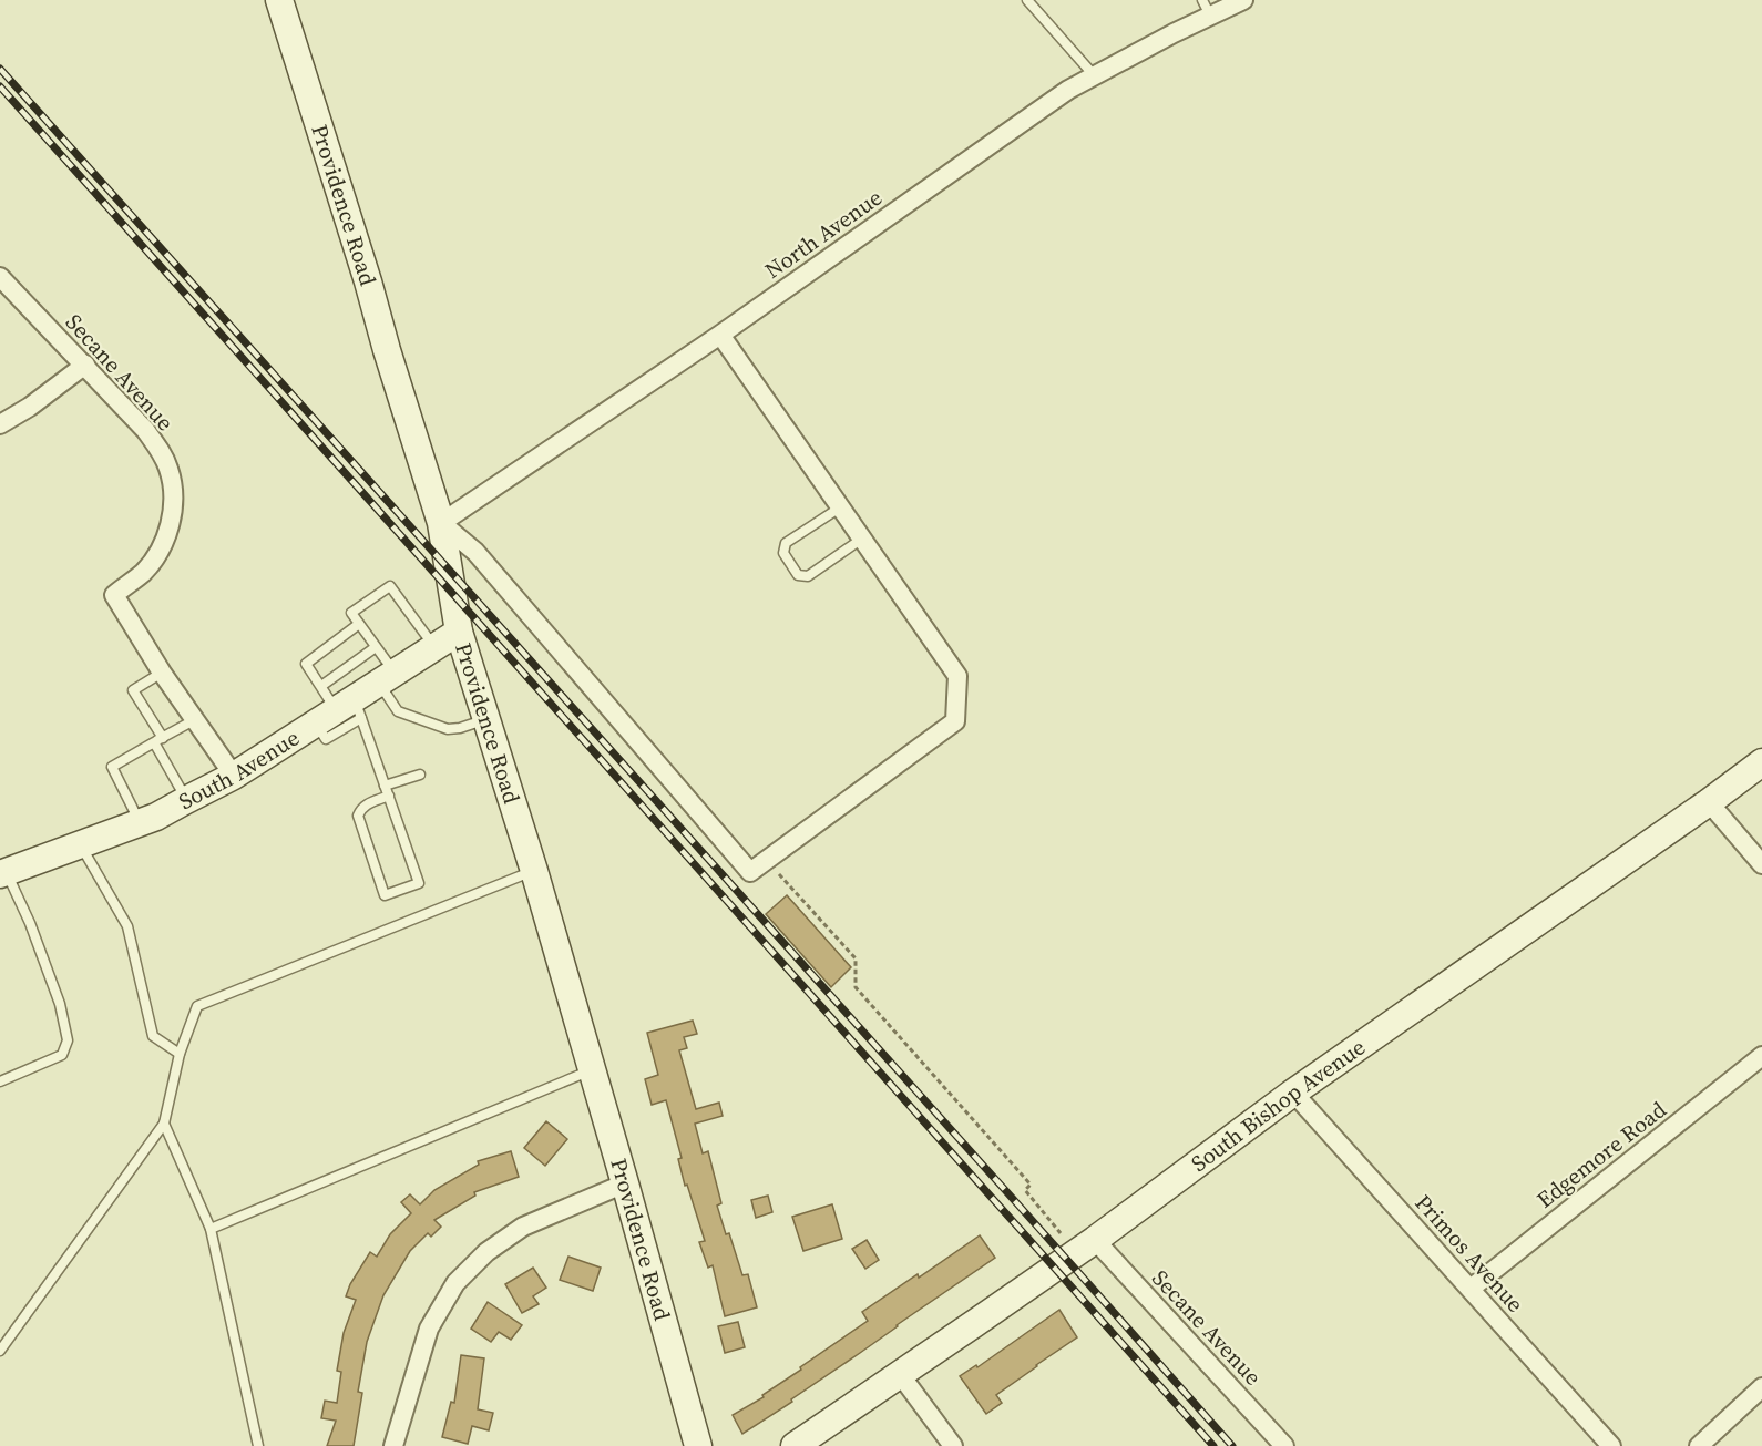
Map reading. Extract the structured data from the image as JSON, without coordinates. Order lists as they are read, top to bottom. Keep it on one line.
{"streets":{"street":["Providence Road","North Avenue","Secane Avenue","South Avenue","South Bishop Avenue","Edgemore Road","Primos Avenue"]},"crossings":[["Providence Road","North Avenue"],["Providence Road","South Avenue"],["Secane Avenue","South Avenue"],["Secane Avenue","South Bishop Avenue"],["South Bishop Avenue","Primos Avenue"],["Edgemore Road","Primos Avenue"]]}
